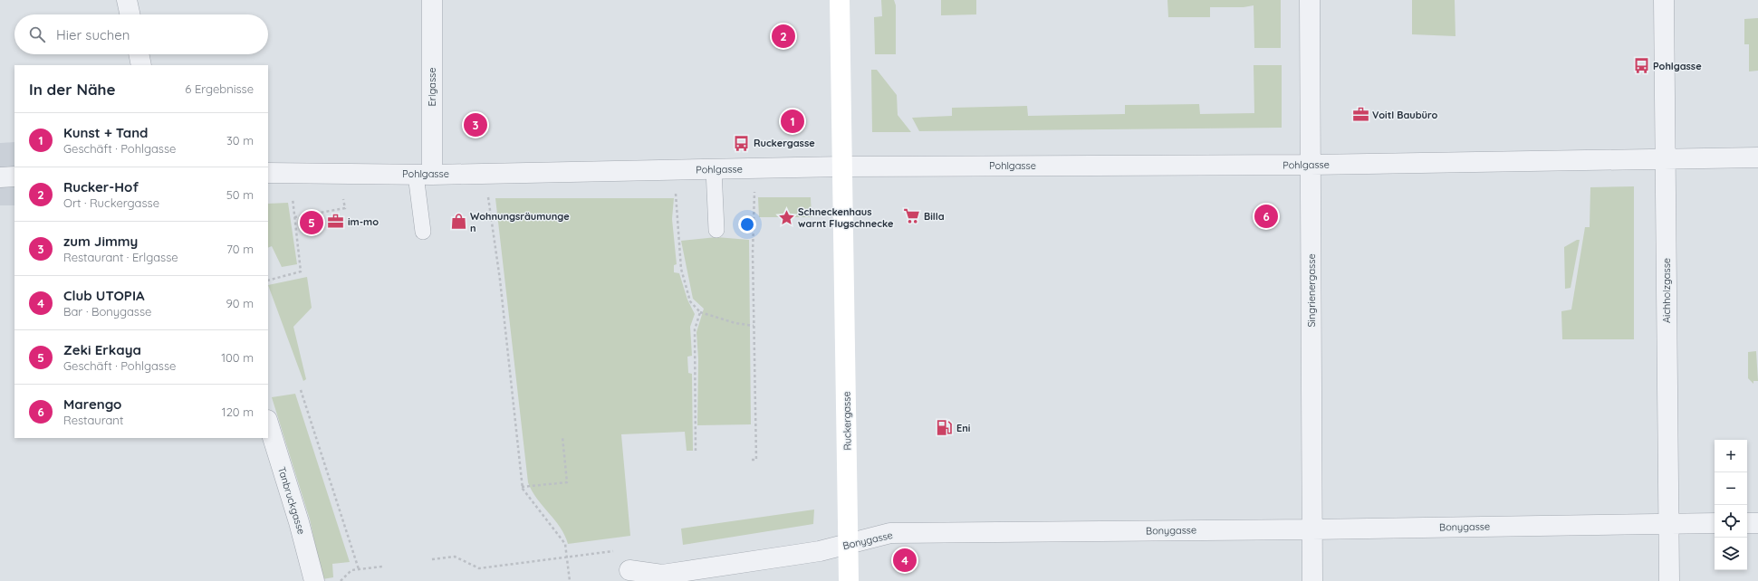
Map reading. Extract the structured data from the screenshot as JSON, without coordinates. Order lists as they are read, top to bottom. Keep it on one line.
{"streets":{"main road":["Ruckergasse"],"street":["Erlgasse","Pohlgasse","Singrienergasse","Aichholzgasse","Tanbruckgasse","Bonygasse"]},"crossings":[["Erlgasse","Pohlgasse"],["Pohlgasse","Singrienergasse"],["Pohlgasse","Aichholzgasse"],["Pohlgasse","Ruckergasse"],["Singrienergasse","Bonygasse"],["Aichholzgasse","Bonygasse"],["Ruckergasse","Bonygasse"]],"places":{"bus stop":["Pohlgasse","Ruckergasse"],"office":["Voitl Baubüro","im-mo"],"supermarket":["Billa"],"place":["Schneckenhaus warnt Flugschnecke"],"shop":["Wohnungsräumunge n"],"fuel station":["Eni"]},"page":{"search":"Hier suchen","pins":["2","1","3","6","5","4"],"heading":["In der Nähe","6 Ergebnisse"],"list":[{"mark":"1","name":"Kunst + Tand","note":"Geschäft · Pohlgasse","value":"30 m"},{"mark":"2","name":"Rucker-Hof","note":"Ort · Ruckergasse","value":"50 m"},{"mark":"3","name":"zum Jimmy","note":"Restaurant · Erlgasse","value":"70 m"},{"mark":"4","name":"Club UTOPIA","note":"Bar · Bonygasse","value":"90 m"},{"mark":"5","name":"Zeki Erkaya","note":"Geschäft · Pohlgasse","value":"100 m"},{"mark":"6","name":"Marengo","note":"Restaurant","value":"120 m"}],"map_buttons":["+","−"]}}
